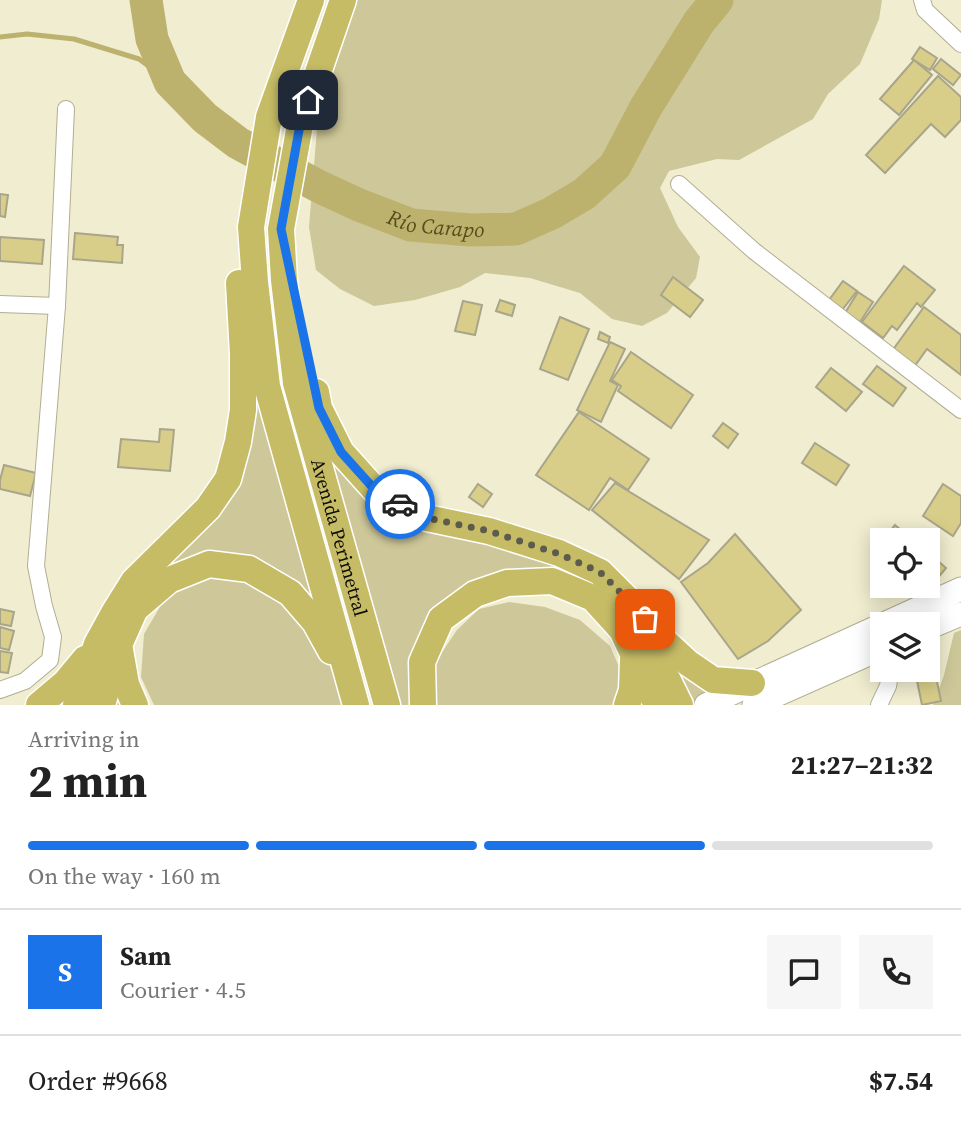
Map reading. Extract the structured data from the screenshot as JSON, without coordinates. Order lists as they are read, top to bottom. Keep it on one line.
{"streets":{"main road":["Avenida Perimetral"]},"water":["Río Carapo"],"page":{"heading":["2 min","Arriving in","21:27–21:32"],"panel":["Sam","Courier · 4.5","Order #9668","$7.54"],"bar":"On the way · 160 m","round":"S"}}
